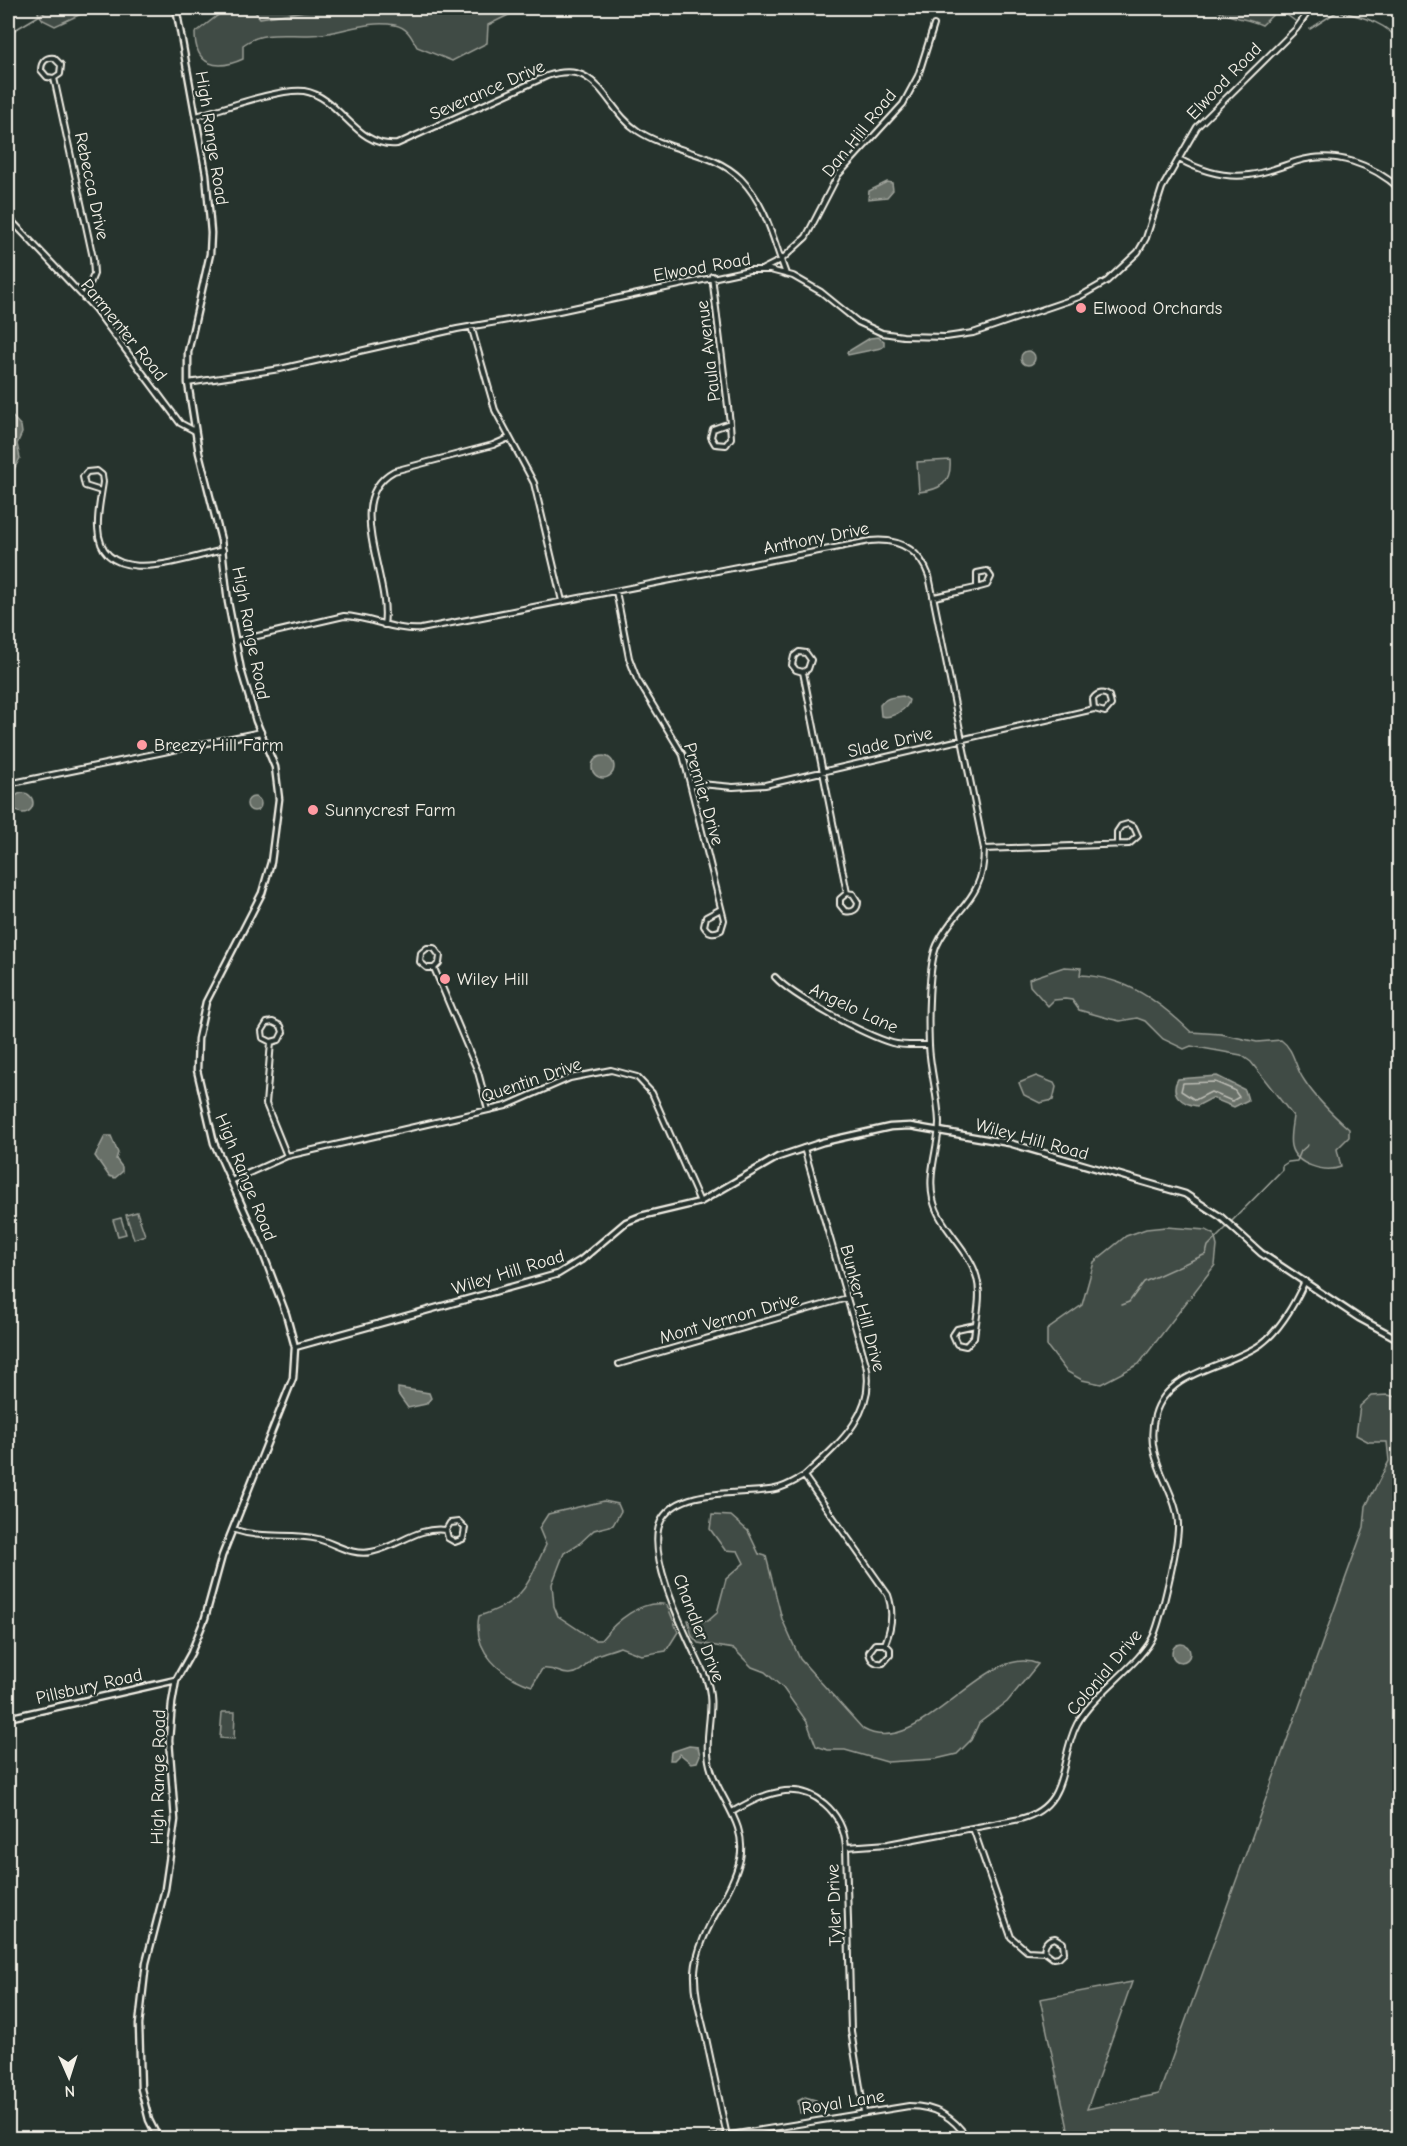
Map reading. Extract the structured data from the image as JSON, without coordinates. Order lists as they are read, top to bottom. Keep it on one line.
{"streets":{"street":["Elwood Road","Severance Drive","Dan Hill Road","High Range Road","Rebecca Drive","Parmenter Road","Paula Avenue","Anthony Drive","Slade Drive","Premier Drive","Angelo Lane","Quentin Drive","Wiley Hill Road","Bunker Hill Drive","Mont Vernon Drive","Chandler Drive","Colonial Drive","Pillsbury Road","Tyler Drive","Royal Lane"]},"crossings":[["Elwood Road","Severance Drive"],["Elwood Road","Dan Hill Road"],["Elwood Road","High Range Road"],["Elwood Road","Paula Avenue"],["Severance Drive","Dan Hill Road"],["Severance Drive","High Range Road"],["High Range Road","Parmenter Road"],["High Range Road","Anthony Drive"],["High Range Road","Quentin Drive"],["High Range Road","Wiley Hill Road"],["High Range Road","Pillsbury Road"],["Rebecca Drive","Parmenter Road"],["Anthony Drive","Slade Drive"],["Anthony Drive","Premier Drive"],["Anthony Drive","Angelo Lane"],["Anthony Drive","Wiley Hill Road"],["Slade Drive","Premier Drive"],["Quentin Drive","Wiley Hill Road"],["Wiley Hill Road","Bunker Hill Drive"],["Wiley Hill Road","Colonial Drive"],["Bunker Hill Drive","Mont Vernon Drive"],["Bunker Hill Drive","Chandler Drive"],["Chandler Drive","Tyler Drive"],["Chandler Drive","Royal Lane"],["Colonial Drive","Tyler Drive"],["Tyler Drive","Royal Lane"]],"places":["Elwood Orchards","Breezy Hill Farm","Sunnycrest Farm","Wiley Hill"],"north":"bottom"}
